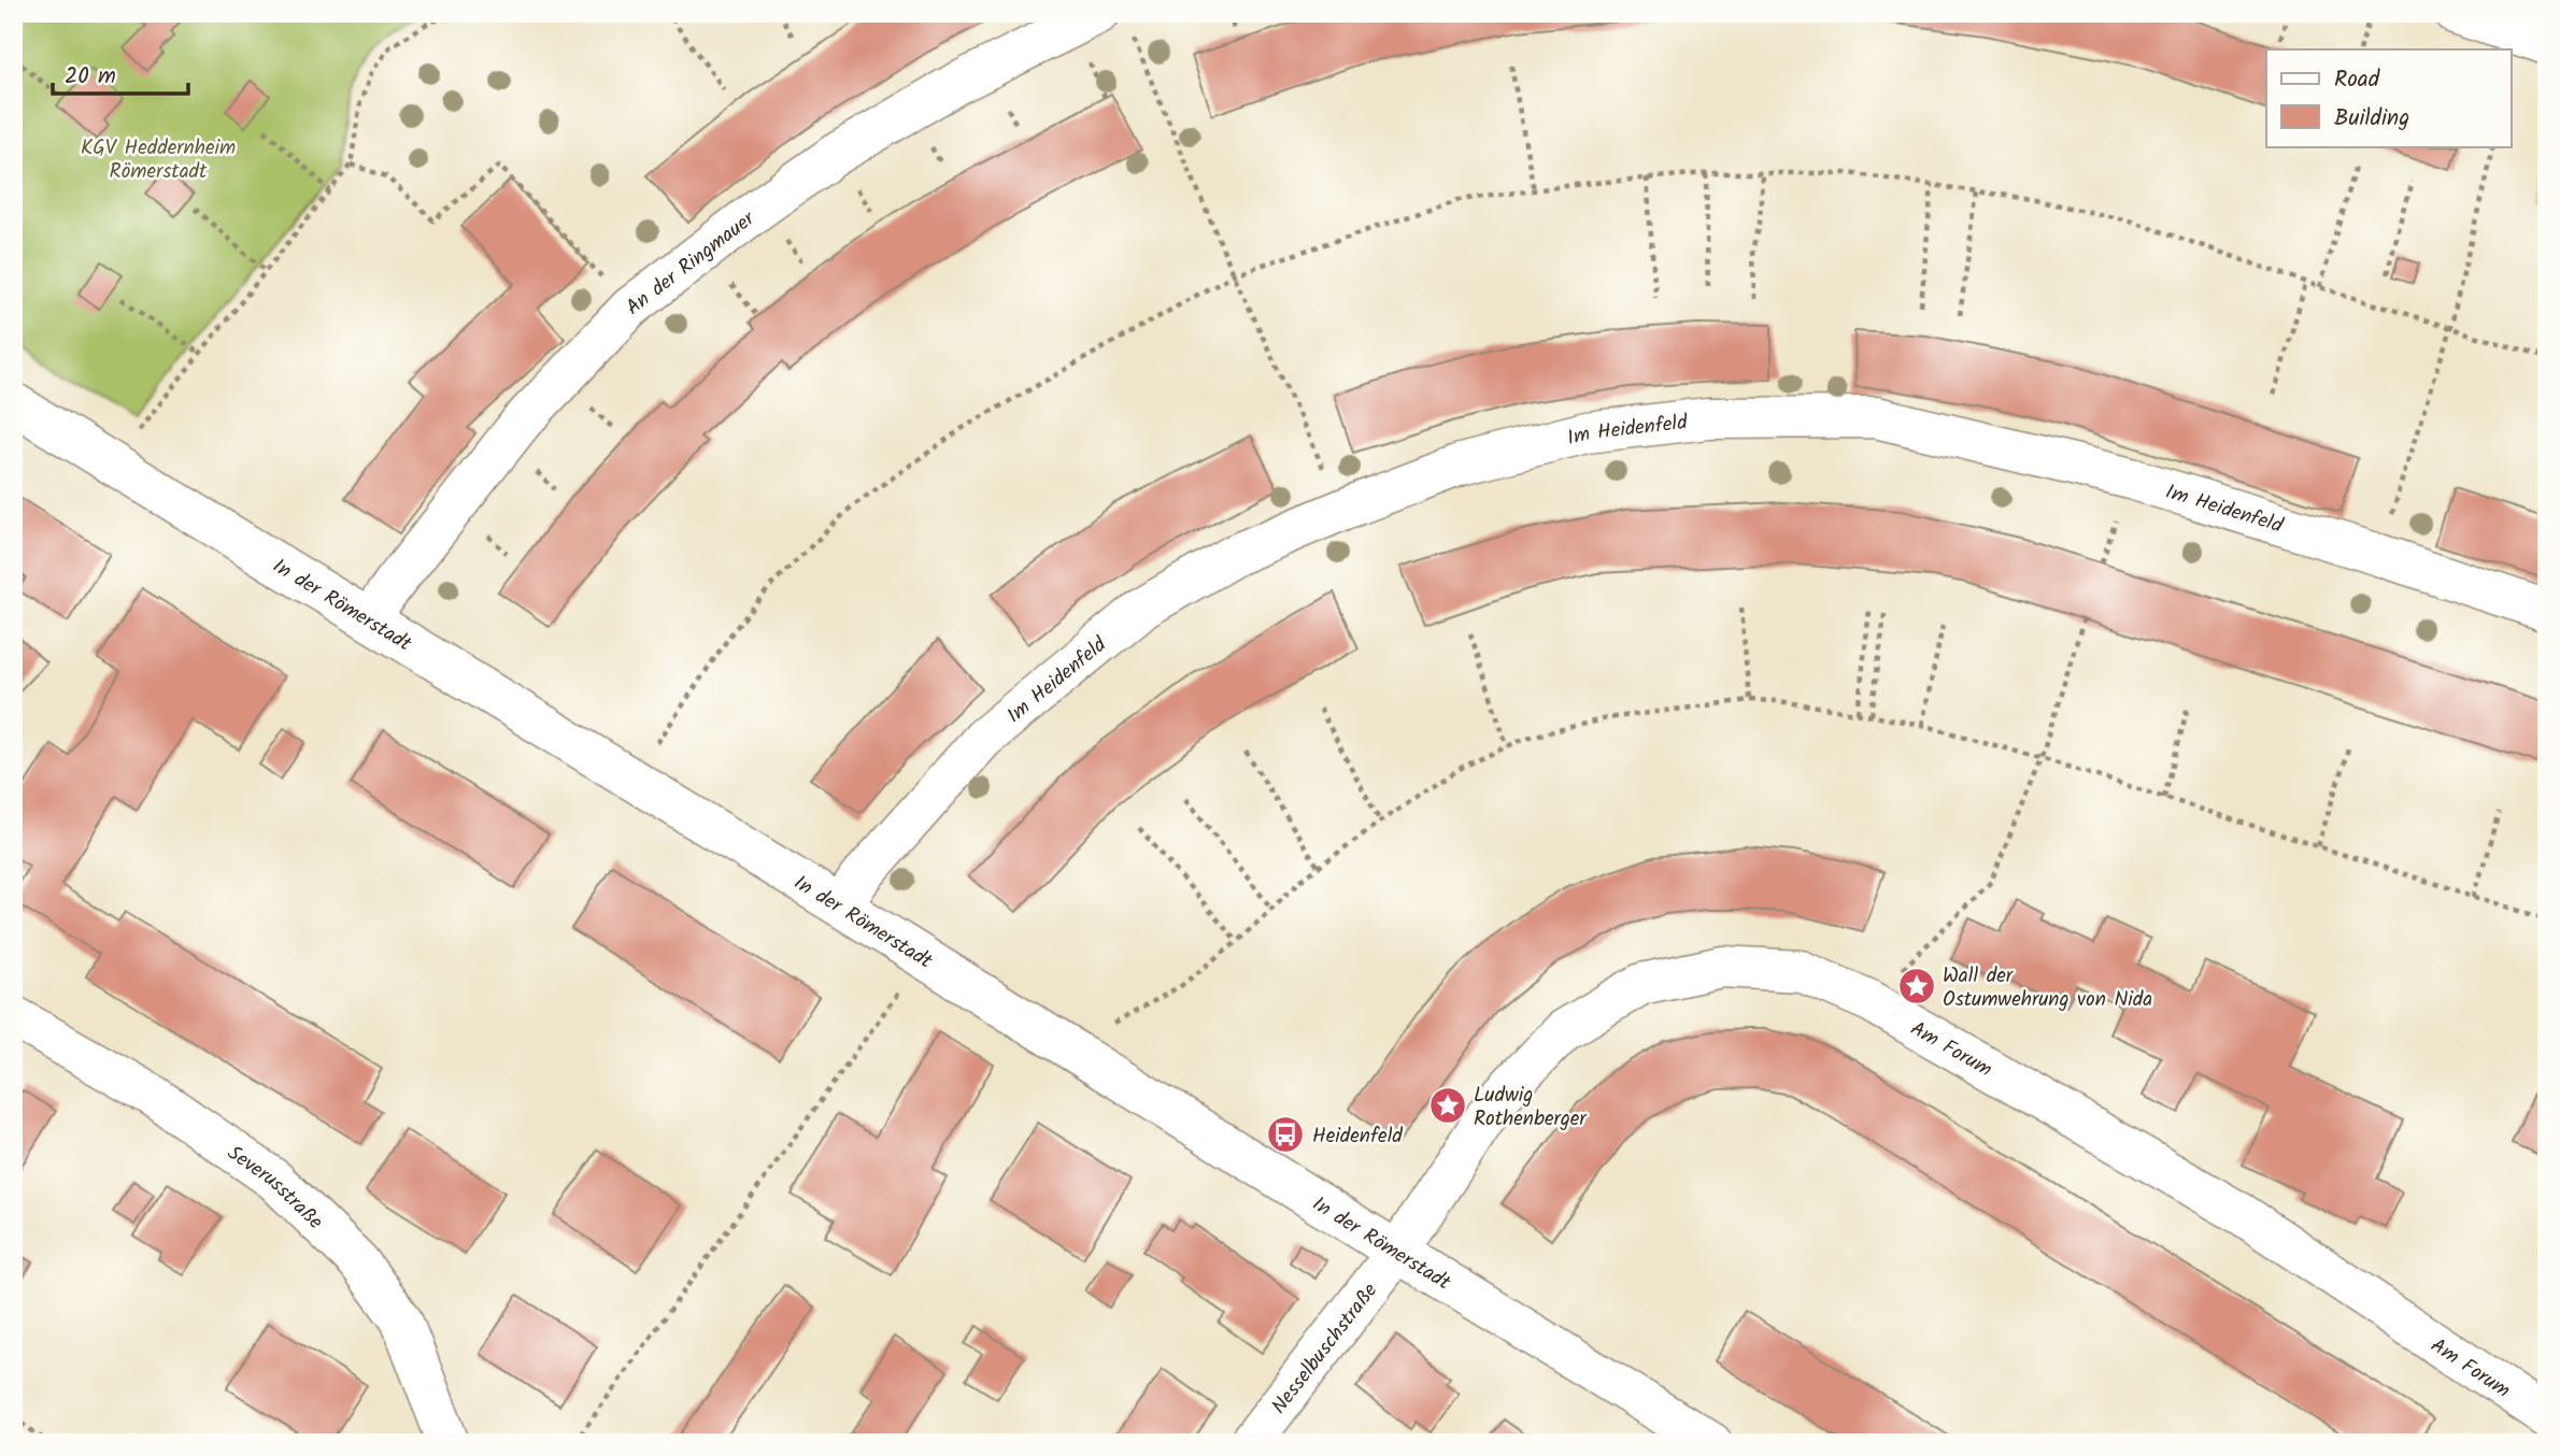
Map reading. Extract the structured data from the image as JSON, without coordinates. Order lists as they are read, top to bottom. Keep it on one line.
{"streets":{"street":["An der Ringmauer","Im Heidenfeld","In der Römerstadt","Am Forum","Severusstraße","Nesselbuschstraße"]},"crossings":[["An der Ringmauer","In der Römerstadt"],["Im Heidenfeld","In der Römerstadt"],["In der Römerstadt","Am Forum"],["In der Römerstadt","Nesselbuschstraße"],["Am Forum","Nesselbuschstraße"]],"parks":["KGV Heddernheim Römerstadt"],"places":{"place":["Wall der Ostumwehrung von Nida","Ludwig Rothenberger"],"bus stop":["Heidenfeld"]},"legend":["Road","Building"],"scale_bar":"20 m"}
